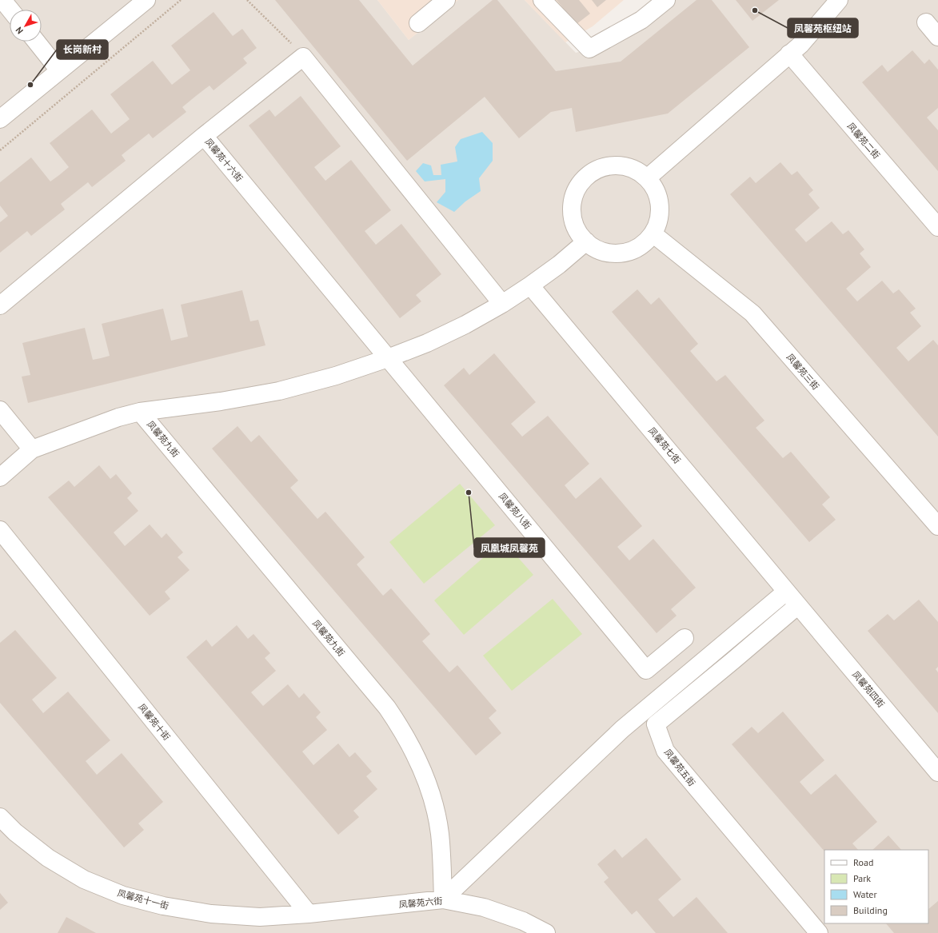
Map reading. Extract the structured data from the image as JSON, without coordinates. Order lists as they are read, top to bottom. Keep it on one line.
{"streets":{"street":["凤馨苑二街","凤馨苑十六街","凤馨苑三街","凤馨苑九街","凤馨苑七街","凤馨苑八街","凤馨苑四街","凤馨苑十街","凤馨苑五街","凤馨苑十一街","凤馨苑六街"]},"crossings":[["凤馨苑十六街","凤馨苑八街"],["凤馨苑九街","凤馨苑六街"],["凤馨苑七街","凤馨苑四街"],["凤馨苑七街","凤馨苑五街"],["凤馨苑四街","凤馨苑五街"],["凤馨苑十街","凤馨苑十一街"],["凤馨苑十街","凤馨苑六街"],["凤馨苑十一街","凤馨苑六街"]],"places":["凤馨苑枢纽站","长岗新村","凤凰城凤馨苑"],"legend":["Road","Park","Water","Building"],"north":"bottom left"}
